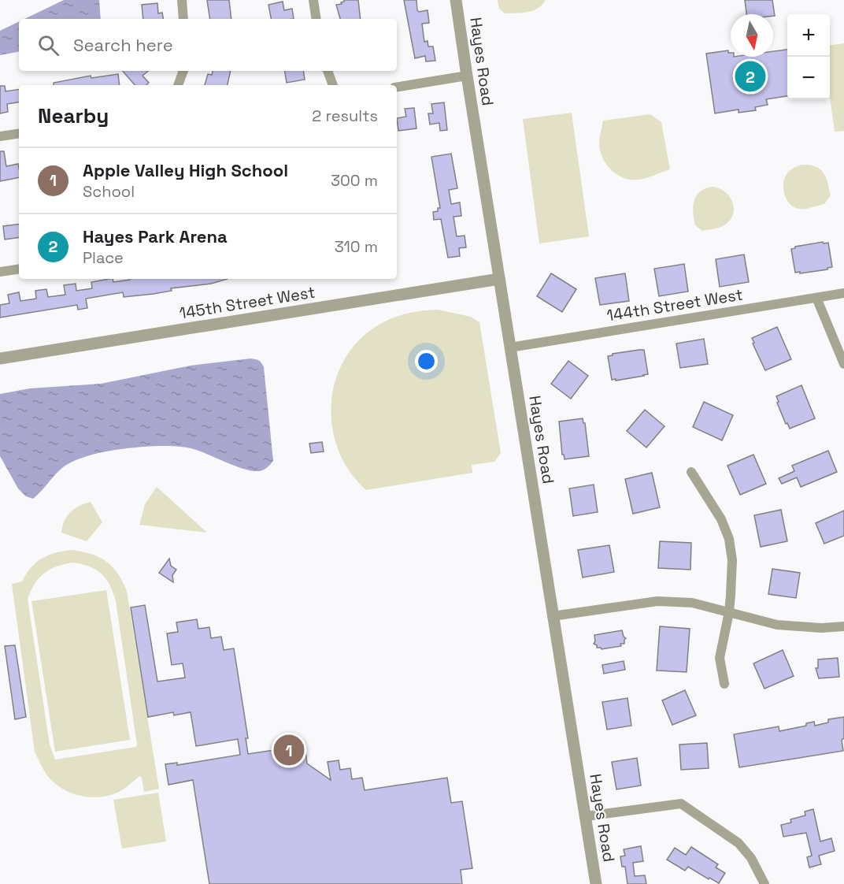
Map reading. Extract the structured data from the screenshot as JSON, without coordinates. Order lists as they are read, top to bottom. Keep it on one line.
{"streets":{"street":["Hayes Road","145th Street West","144th Street West"]},"crossings":[["Hayes Road","145th Street West"],["Hayes Road","144th Street West"]],"north":"bottom","page":{"map_buttons":["+","−"],"search":"Search here","pins":["2","1"],"heading":["Nearby","2 results"],"list":[{"mark":"1","name":"Apple Valley High School","note":"School","value":"300 m"},{"mark":"2","name":"Hayes Park Arena","note":"Place","value":"310 m"}]}}
